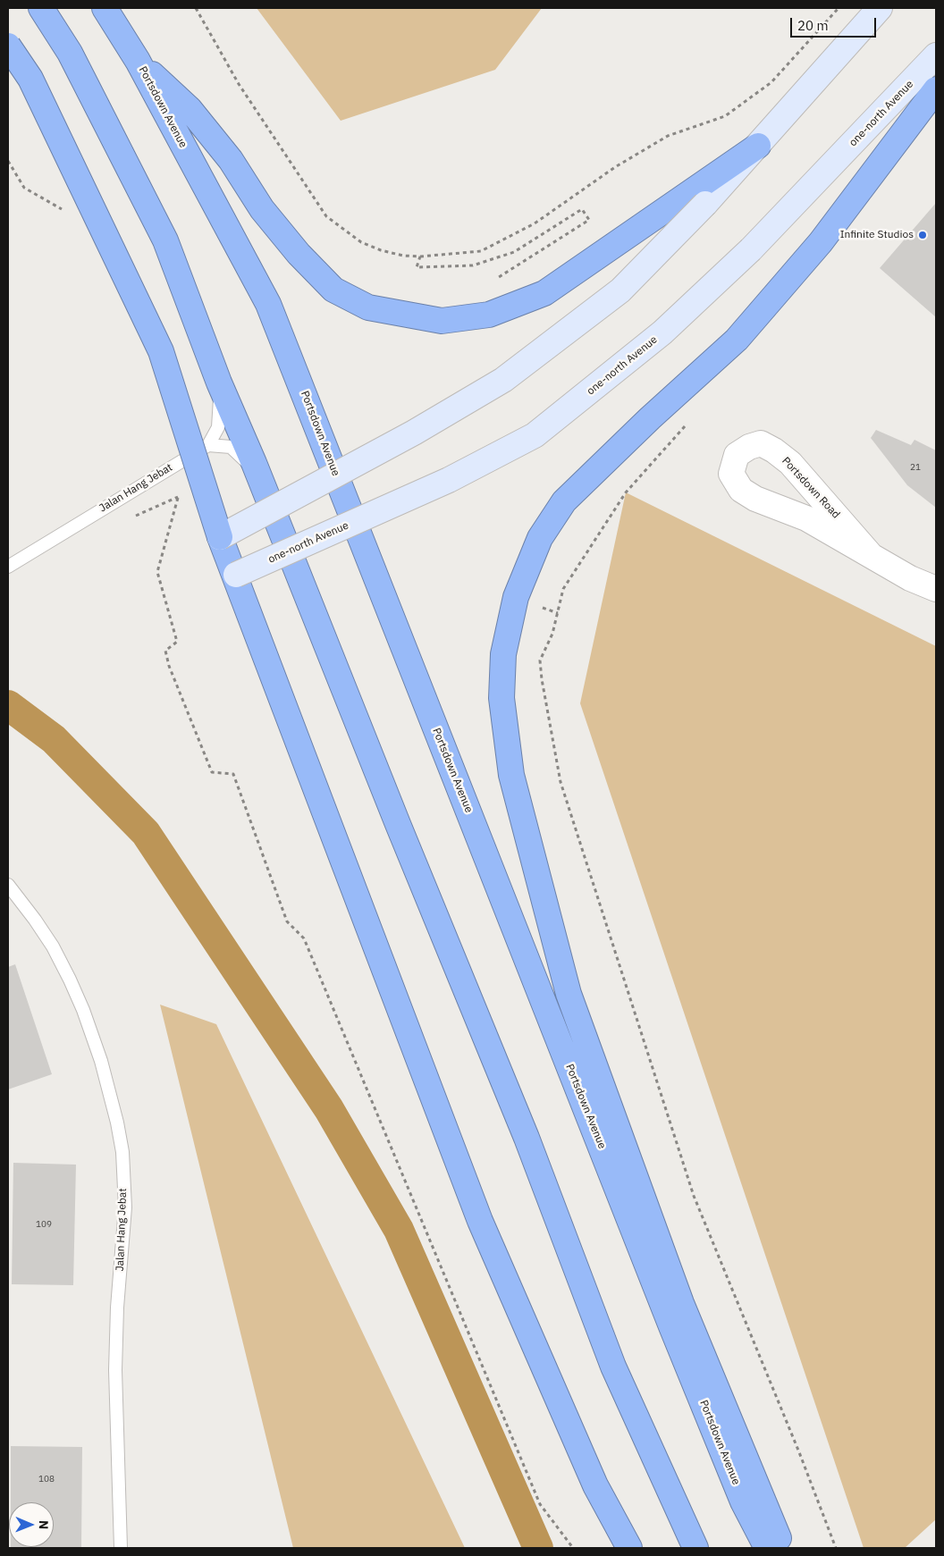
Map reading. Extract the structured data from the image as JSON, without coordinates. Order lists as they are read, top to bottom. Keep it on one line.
{"streets":{"highway":["Portsdown Avenue"],"street":["one-north Avenue","Portsdown Road"],"lane":["Jalan Hang Jebat"]},"places":["Infinite Studios"],"house_numbers":["21","109","108"],"scale_bar":"20 m","north":"right"}
